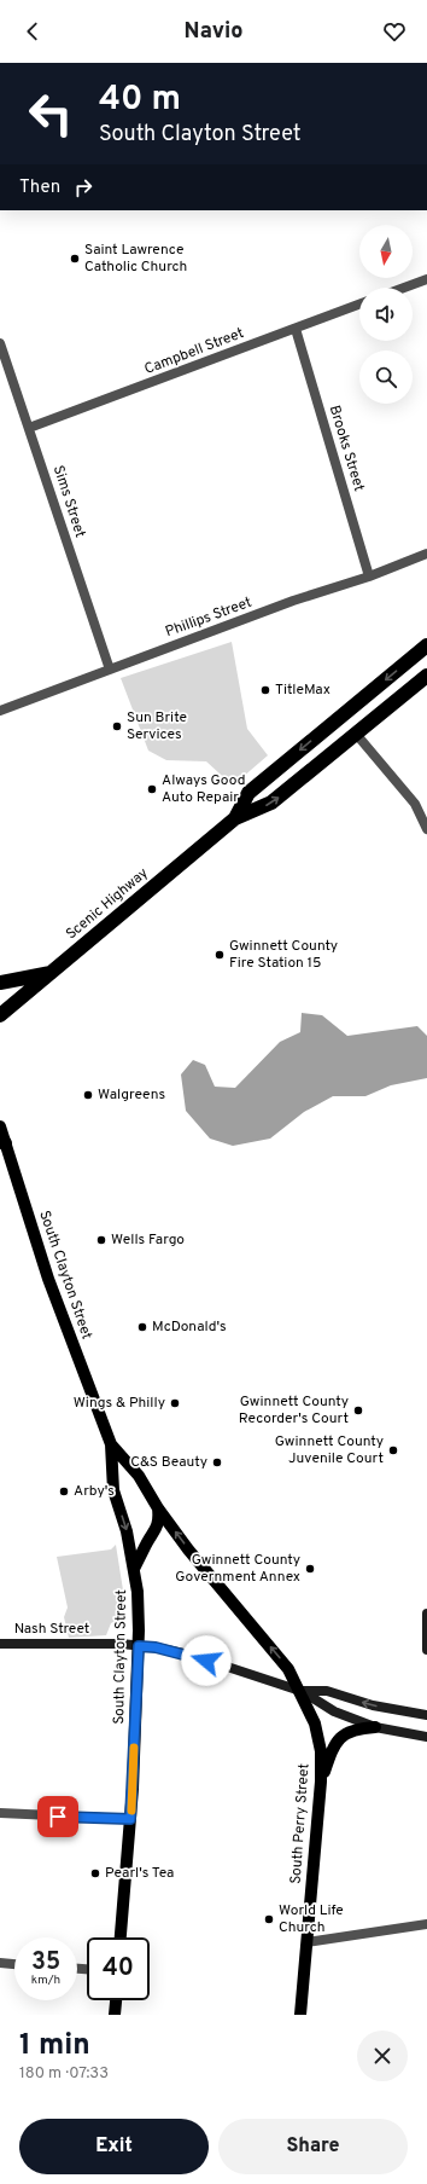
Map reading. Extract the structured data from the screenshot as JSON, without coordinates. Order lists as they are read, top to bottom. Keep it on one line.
{"streets":{"highway":["Scenic Highway"],"main road":["South Clayton Street","South Perry Street"],"street":["Campbell Street","Brooks Street","Sims Street","Phillips Street","Nash Street"]},"crossings":[["Campbell Street","Brooks Street"],["Campbell Street","Sims Street"],["Brooks Street","Phillips Street"],["Sims Street","Phillips Street"],["South Clayton Street","Nash Street"],["South Clayton Street","South Perry Street"],["Nash Street","South Perry Street"]],"one_way":["South Perry Street"],"places":["Saint Lawrence Catholic Church","TitleMax","Sun Brite Services","Always Good Auto Repair","Gwinnett County Fire Station 15","Walgreens","Wells Fargo","McDonald's","Wings & Philly","Gwinnett County Recorder's Court","Gwinnett County Juvenile Court","C&S Beauty","Arby's","Gwinnett County Government Annex","Pearl's Tea","World Life Church"],"north":"bottom","page":{"header":"Navio","turn":["40 m","South Clayton Street"],"then":"Then","speed":"35 km/h","limit":"40","heading":["1 min","180 m · 07:33"],"buttons":["Exit","Share"]}}
